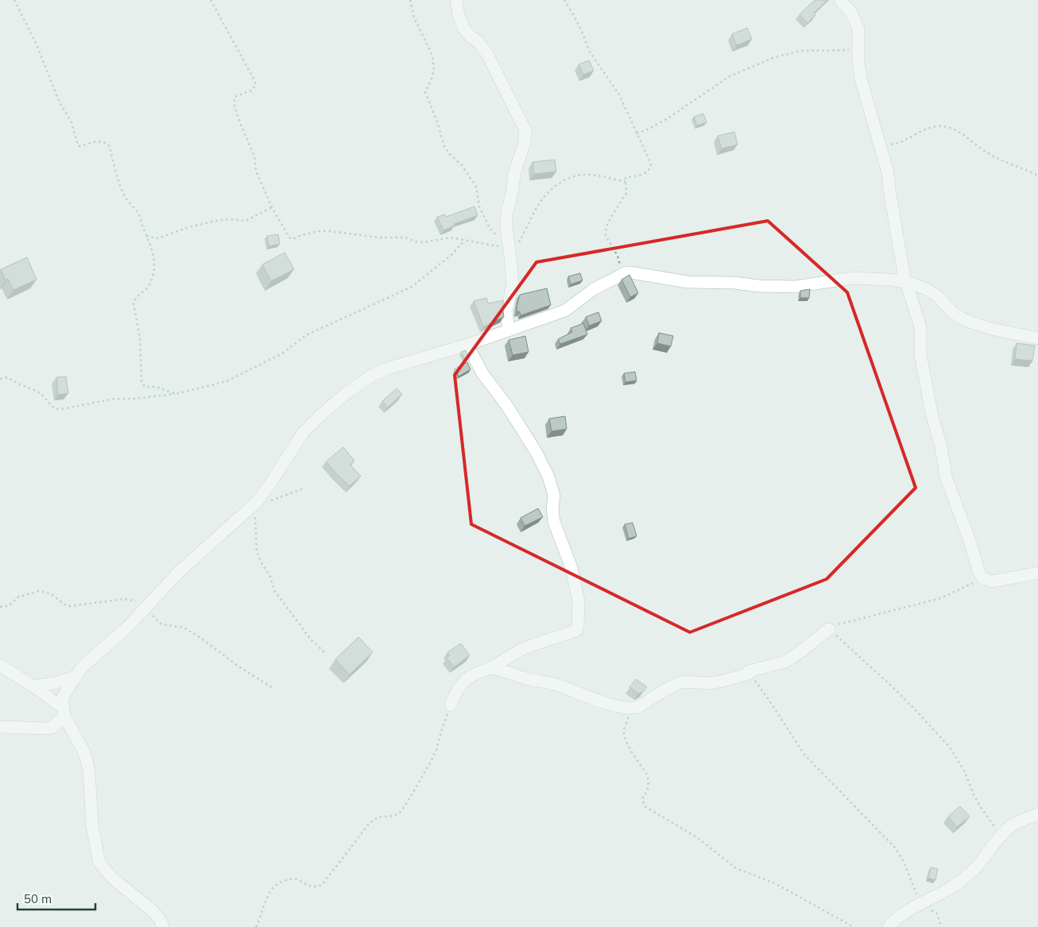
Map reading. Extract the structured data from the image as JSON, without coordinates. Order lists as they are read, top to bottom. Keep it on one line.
{"scale_bar":"50 m"}
